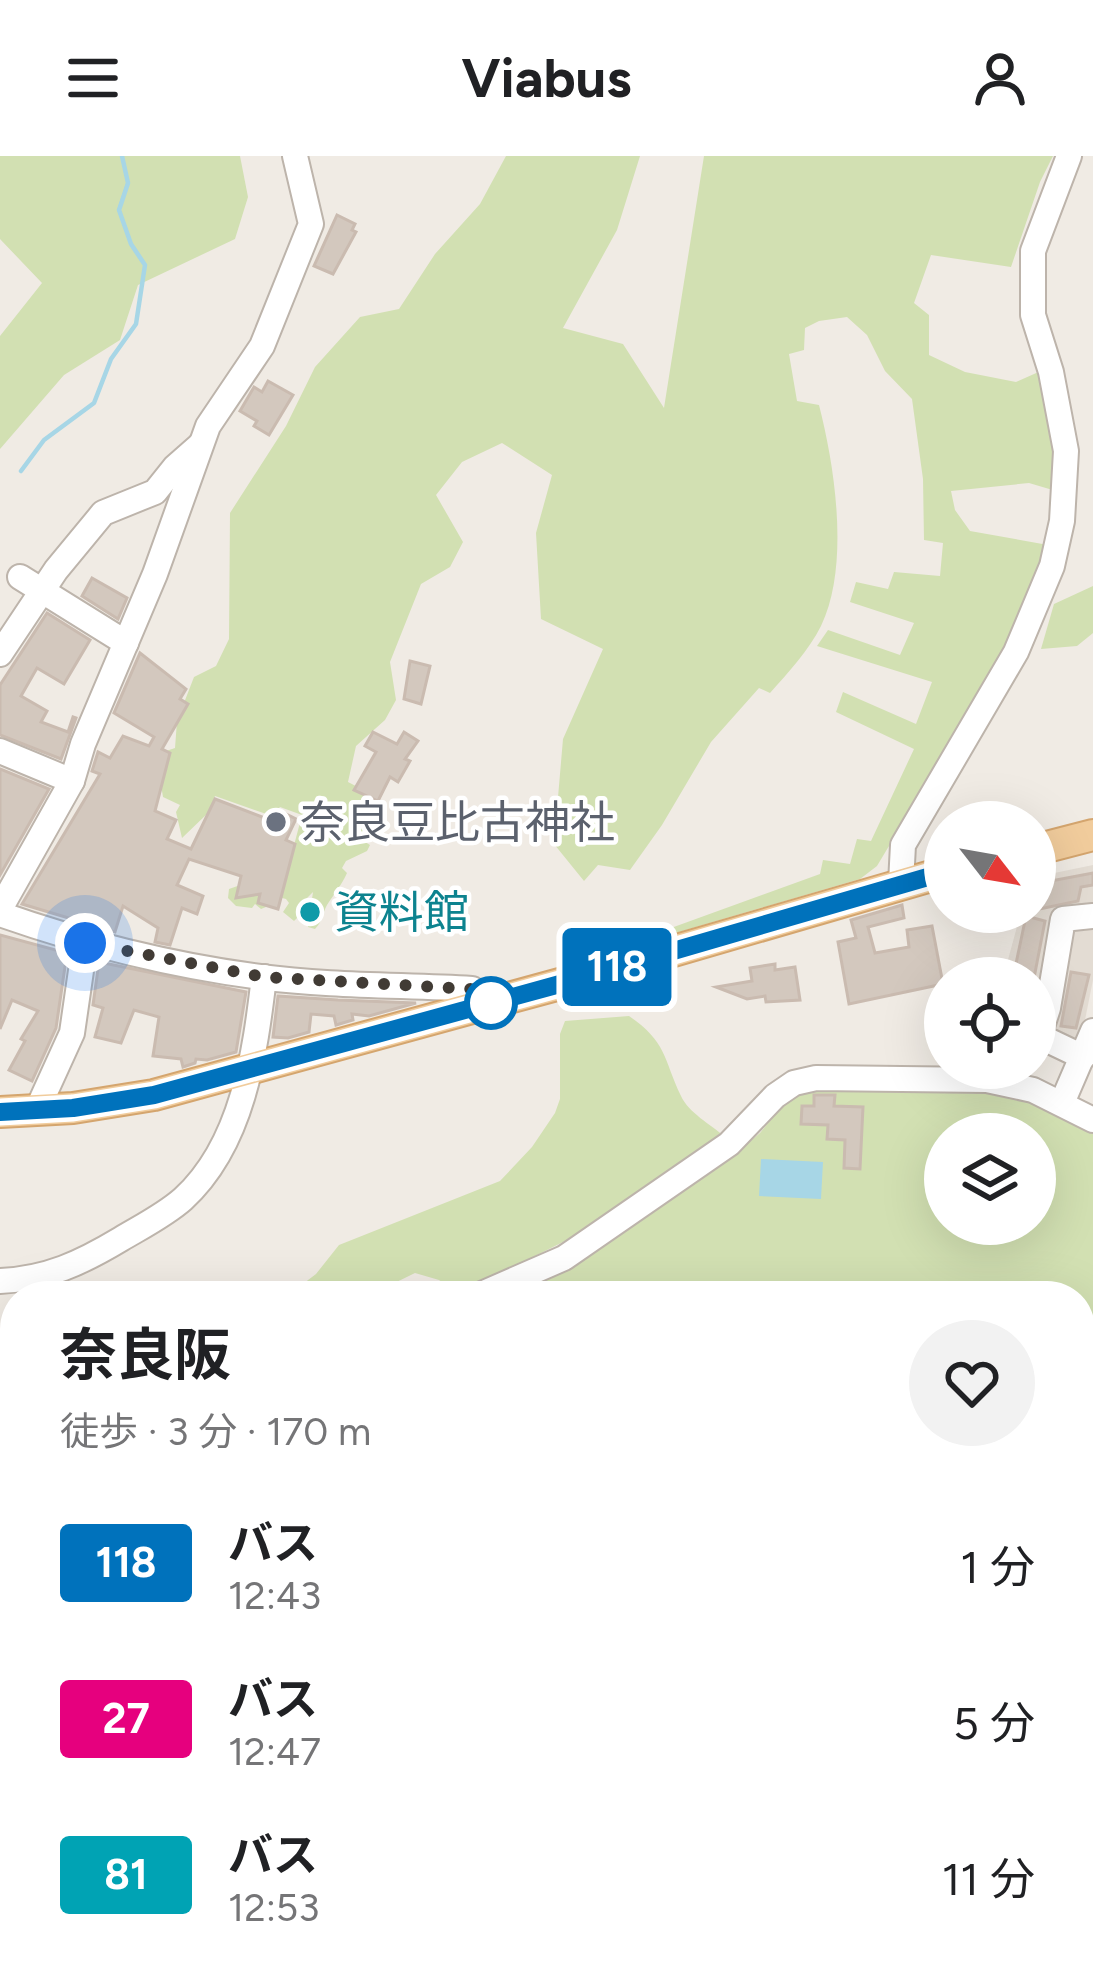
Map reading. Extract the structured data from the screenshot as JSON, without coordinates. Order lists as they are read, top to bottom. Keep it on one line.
{"places":["奈良豆比古神社","資料館"],"lines":["bus line 118"],"north":"bottom right","page":{"header":"Viabus","on_map":"118","heading":["奈良阪","徒歩 · 3 分 · 170 m"],"list":[{"mark":"118","name":"バス","note":"12:43","value":"1 分"},{"mark":"27","name":"バス","note":"12:47","value":"5 分"},{"mark":"81","name":"バス","note":"12:53","value":"11 分"}]}}
